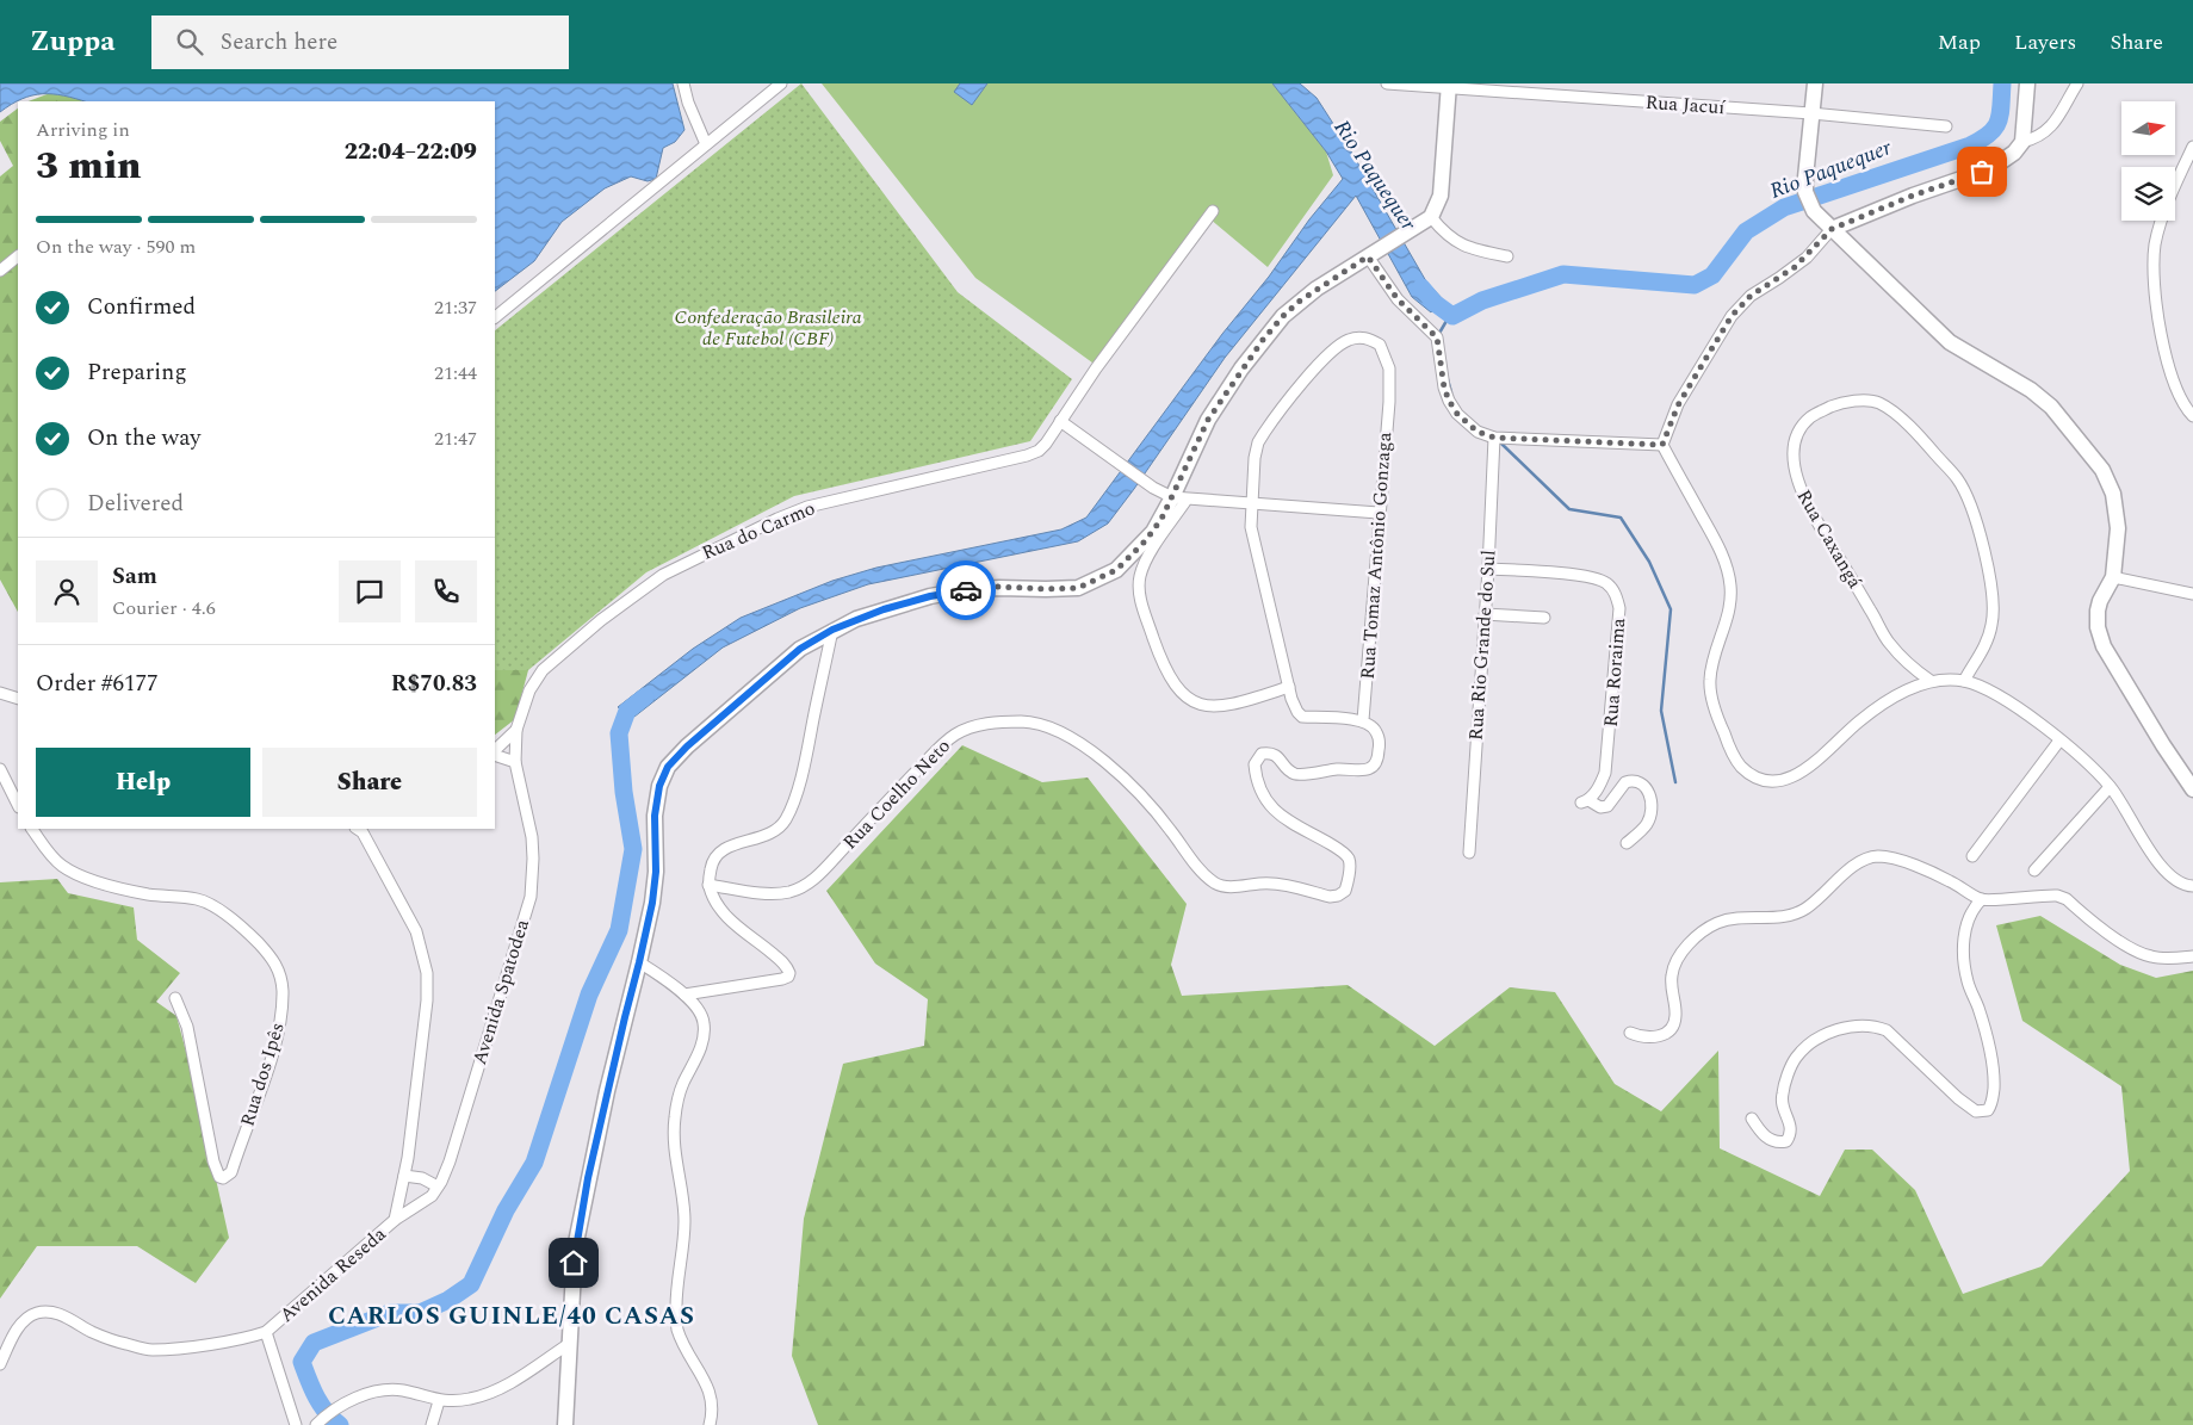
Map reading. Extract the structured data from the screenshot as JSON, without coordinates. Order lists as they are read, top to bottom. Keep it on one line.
{"streets":{"street":["Rua Jacuí","Rua do Carmo","Rua Caxangá","Rua Tomaz Antônio Gonzaga","Rua Rio Grande do Sul","Rua Roraima","Rua Coelho Neto","Avenida Spatodea","Rua dos Ipês","Avenida Reseda"]},"crossings":[["Rua do Carmo","Avenida Spatodea"],["Rua Tomaz Antônio Gonzaga","Rua Coelho Neto"],["Rua Rio Grande do Sul","Rua Roraima"],["Avenida Spatodea","Avenida Reseda"]],"districts":["CARLOS GUINLE/40 CASAS"],"water":["Rio Paquequer"],"parks":["Confederação Brasileira de Futebol (CBF)"],"north":"right","page":{"header":"Zuppa","search":"Search here","nav":["Map","Layers","Share"],"heading":["3 min","Arriving in","22:04–22:09"],"panel":["Sam","Courier · 4.6","Order #6177","R$70.83"],"bar":"On the way · 590 m","list":[["Confirmed","21:37"],["Preparing","21:44"],["On the way","21:47"],"Delivered"],"buttons":["Help","Share"]}}
